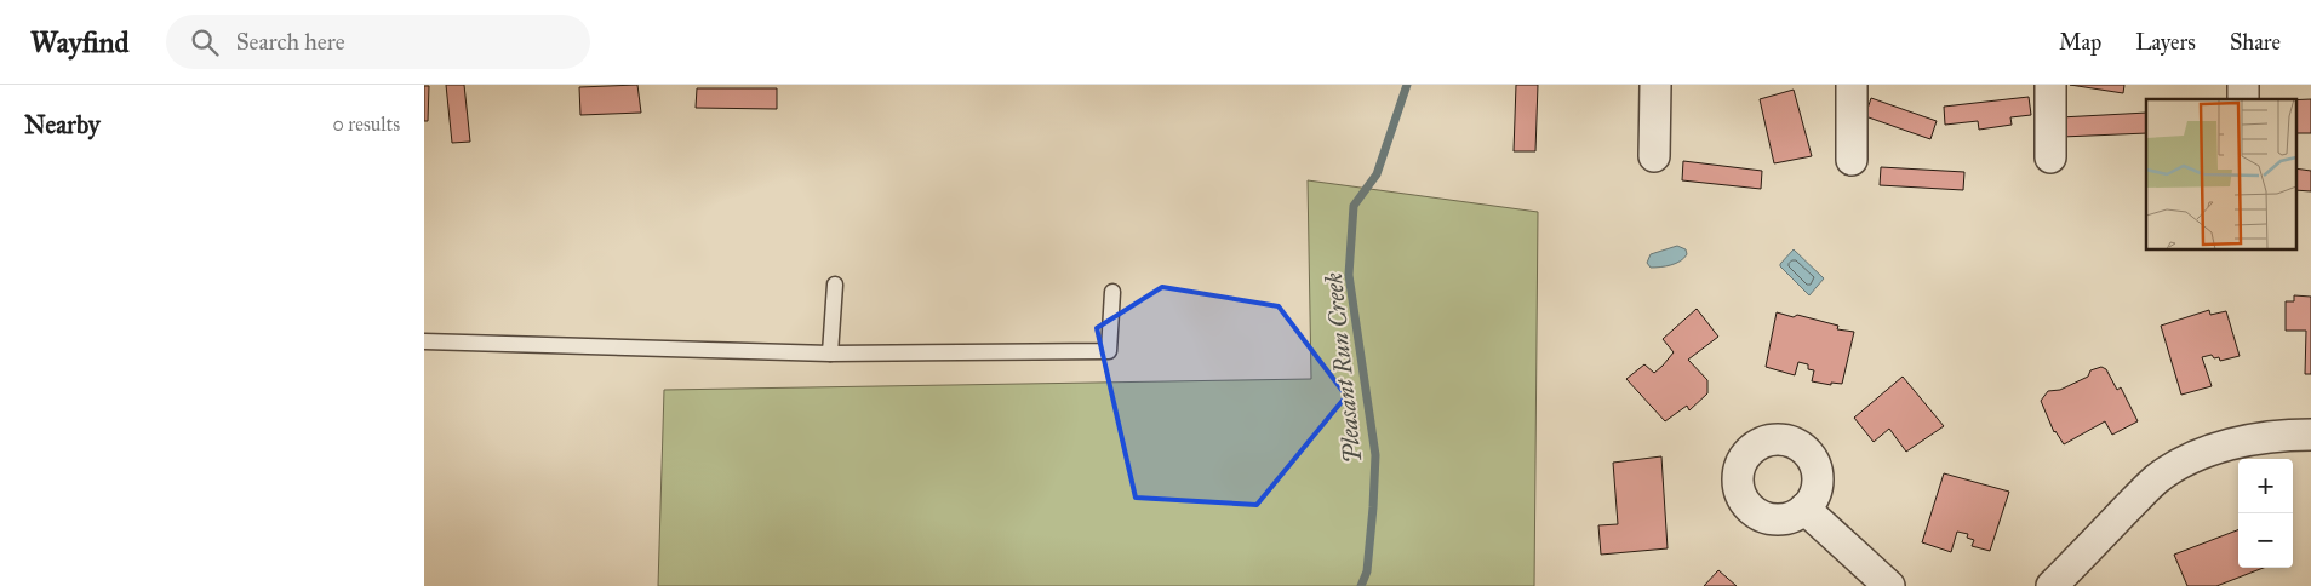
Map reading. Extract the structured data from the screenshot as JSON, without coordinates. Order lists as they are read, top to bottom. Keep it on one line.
{"water":["Pleasant Run Creek"],"page":{"header":"Wayfind","search":"Search here","nav":["Map","Layers","Share"],"heading":["Nearby","0 results"],"map_buttons":["+","−"]}}
